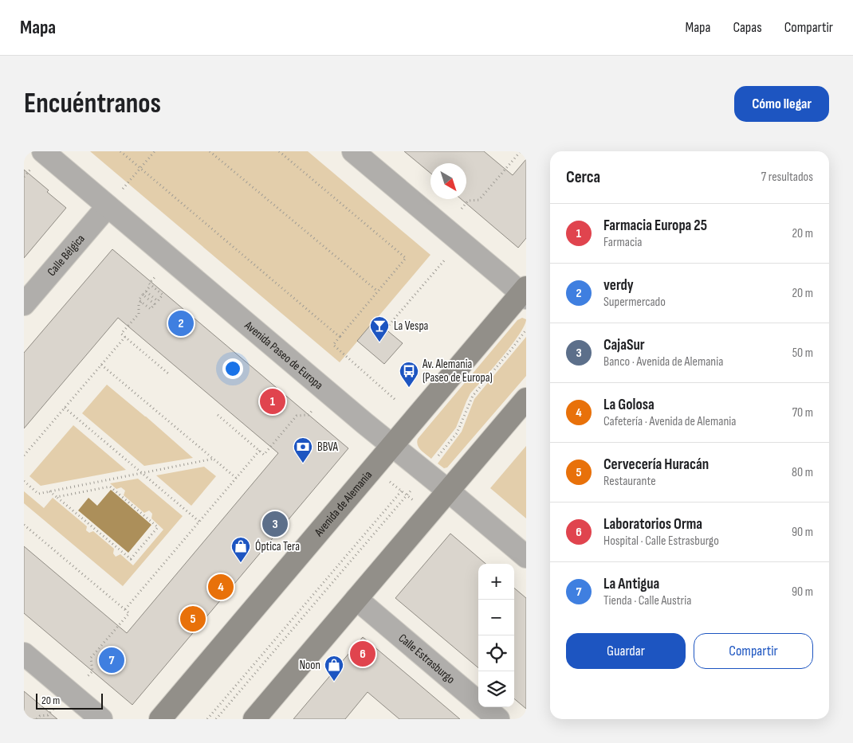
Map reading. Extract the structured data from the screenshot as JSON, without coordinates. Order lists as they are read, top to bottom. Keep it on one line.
{"streets":{"main road":["Avenida de Alemania"],"street":["Calle Bélgica","Avenida Paseo de Europa","Calle Estrasburgo"]},"crossings":[["Calle Bélgica","Avenida Paseo de Europa"],["Avenida Paseo de Europa","Avenida de Alemania"]],"places":{"bar":["La Vespa"],"bus stop":["Av. Alemania (Paseo de Europa)"],"bank":["BBVA"],"shop":["Óptica Tera","Noon"]},"scale_bar":"20 m","north":"bottom right","page":{"header":"Mapa","nav":["Mapa","Capas","Compartir"],"buttons":["Cómo llegar",["Guardar","Compartir"]],"title":"Encuéntranos","heading":["Cerca","7 resultados"],"list":[{"mark":"1","name":"Farmacia Europa 25","note":"Farmacia","value":"20 m"},{"mark":"2","name":"verdy","note":"Supermercado","value":"20 m"},{"mark":"3","name":"CajaSur","note":"Banco · Avenida de Alemania","value":"50 m"},{"mark":"4","name":"La Golosa","note":"Cafetería · Avenida de Alemania","value":"70 m"},{"mark":"5","name":"Cervecería Huracán","note":"Restaurante","value":"80 m"},{"mark":"6","name":"Laboratorios Orma","note":"Hospital · Calle Estrasburgo","value":"90 m"},{"mark":"7","name":"La Antigua","note":"Tienda · Calle Austria","value":"90 m"}],"pins":["2","1","3","4","5","6","7"],"map_buttons":["+","−"],"scale":"20 m"}}
